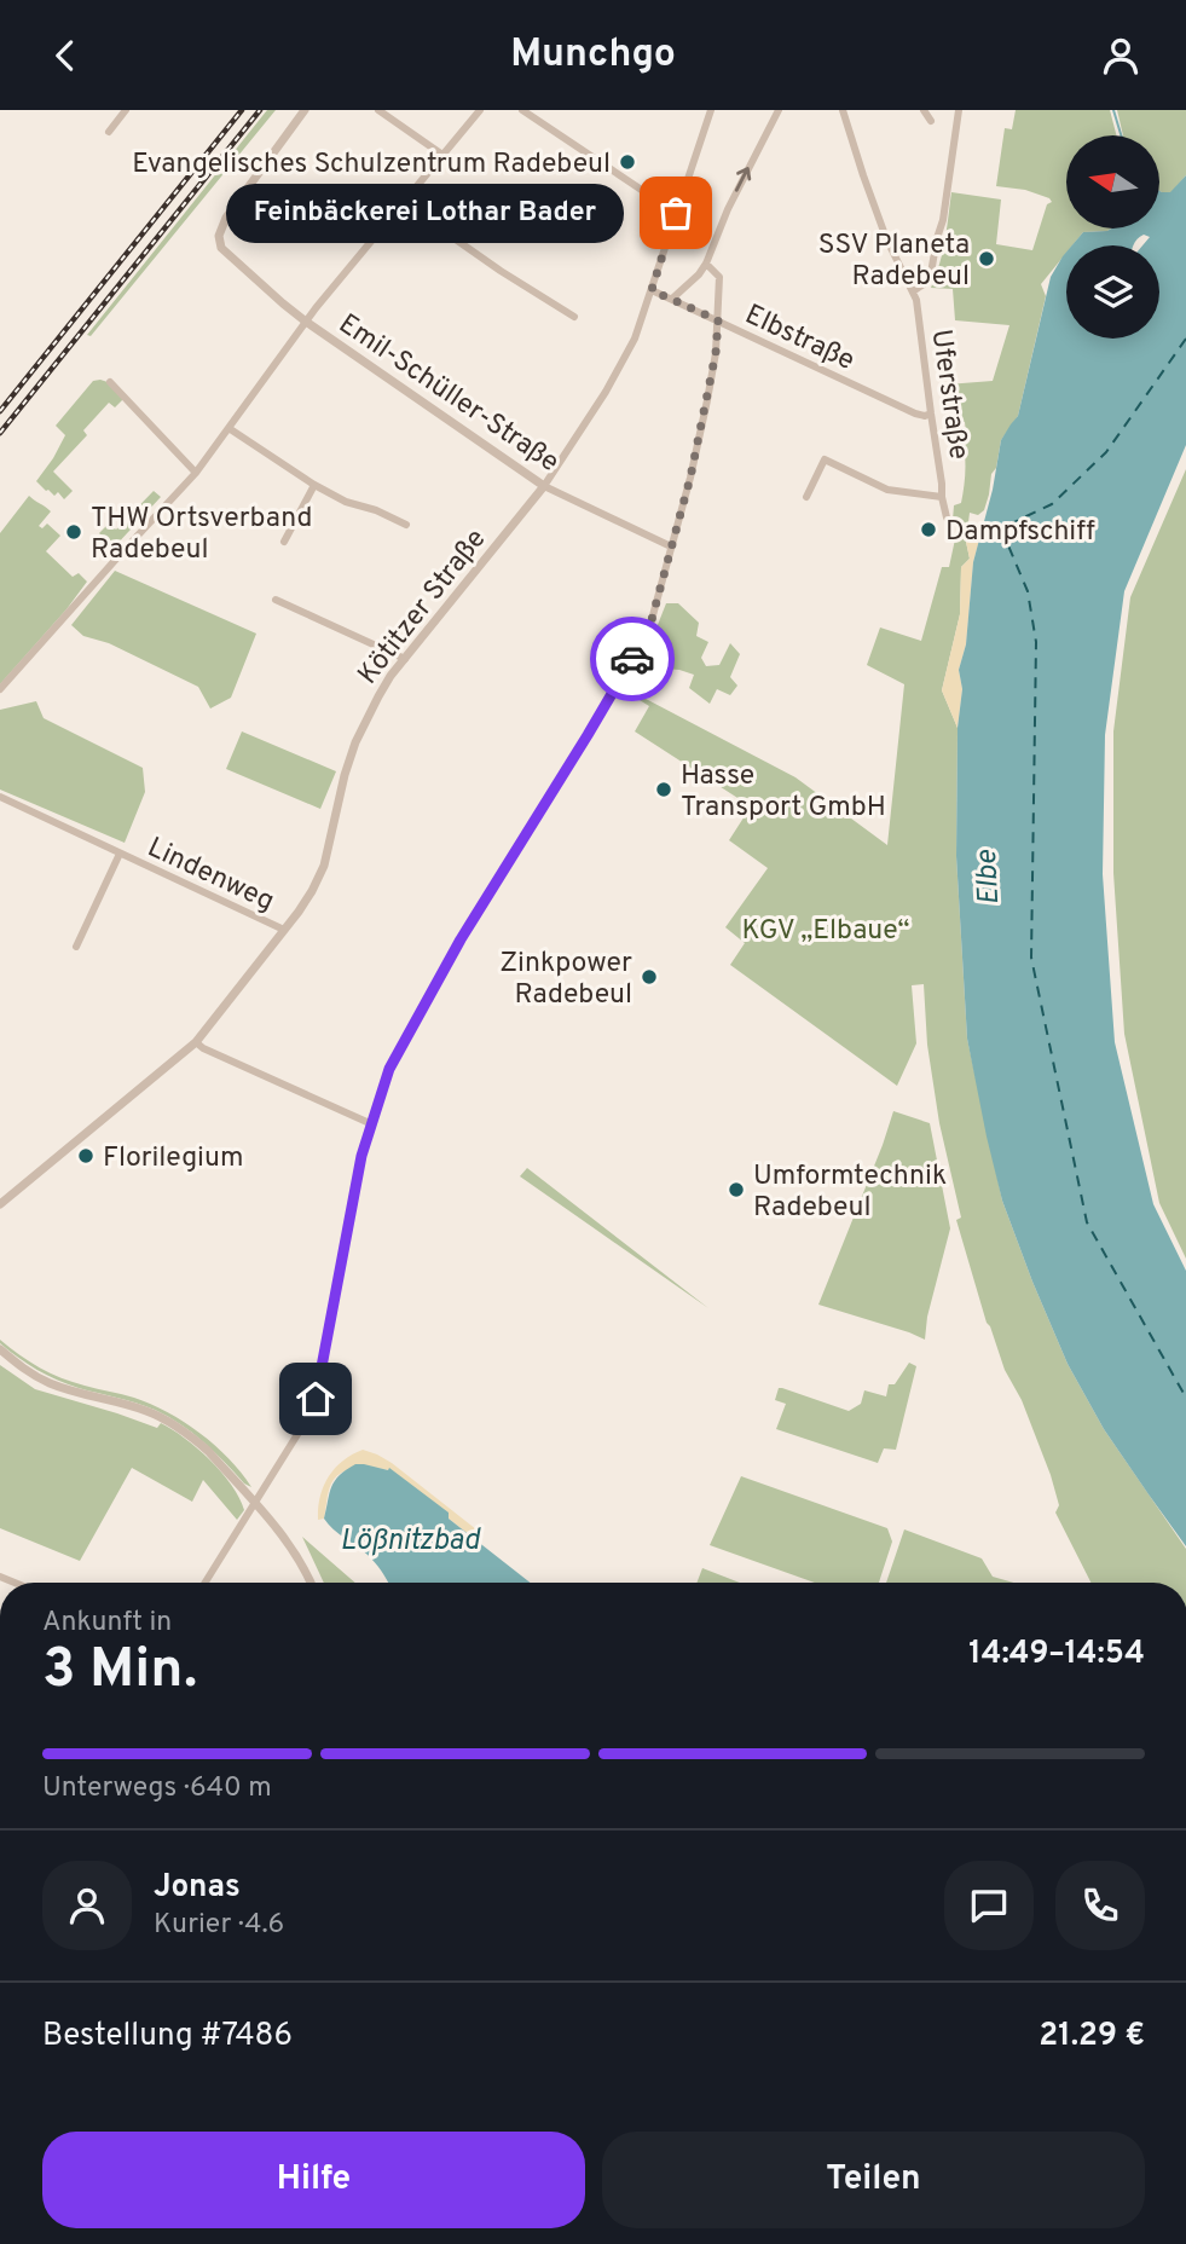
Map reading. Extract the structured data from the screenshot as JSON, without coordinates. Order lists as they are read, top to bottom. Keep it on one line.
{"streets":{"street":["Elbstraße","Emil-Schüller-Straße","Uferstraße","Kötitzer Straße","Lindenweg"]},"crossings":[["Elbstraße","Uferstraße"],["Elbstraße","Kötitzer Straße"],["Emil-Schüller-Straße","Kötitzer Straße"],["Kötitzer Straße","Lindenweg"]],"water":["Elbe","Lößnitzbad"],"parks":["KGV „Elbaue“"],"places":["Evangelisches Schulzentrum Radebeul","Feinbäckerei Lothar Bader","SSV Planeta Radebeul","Dampfschiff","THW Ortsverband Radebeul","Hasse Transport GmbH","Zinkpower Radebeul","Florilegium","Umformtechnik Radebeul"],"north":"left","page":{"header":"Munchgo","bubble":"Feinbäckerei Lothar Bader","heading":["3 Min.","Ankunft in","14:49–14:54"],"panel":["Jonas","Kurier · 4.6","Bestellung #7486","21.29 €"],"bar":"Unterwegs · 640 m","buttons":["Hilfe","Teilen"]}}
